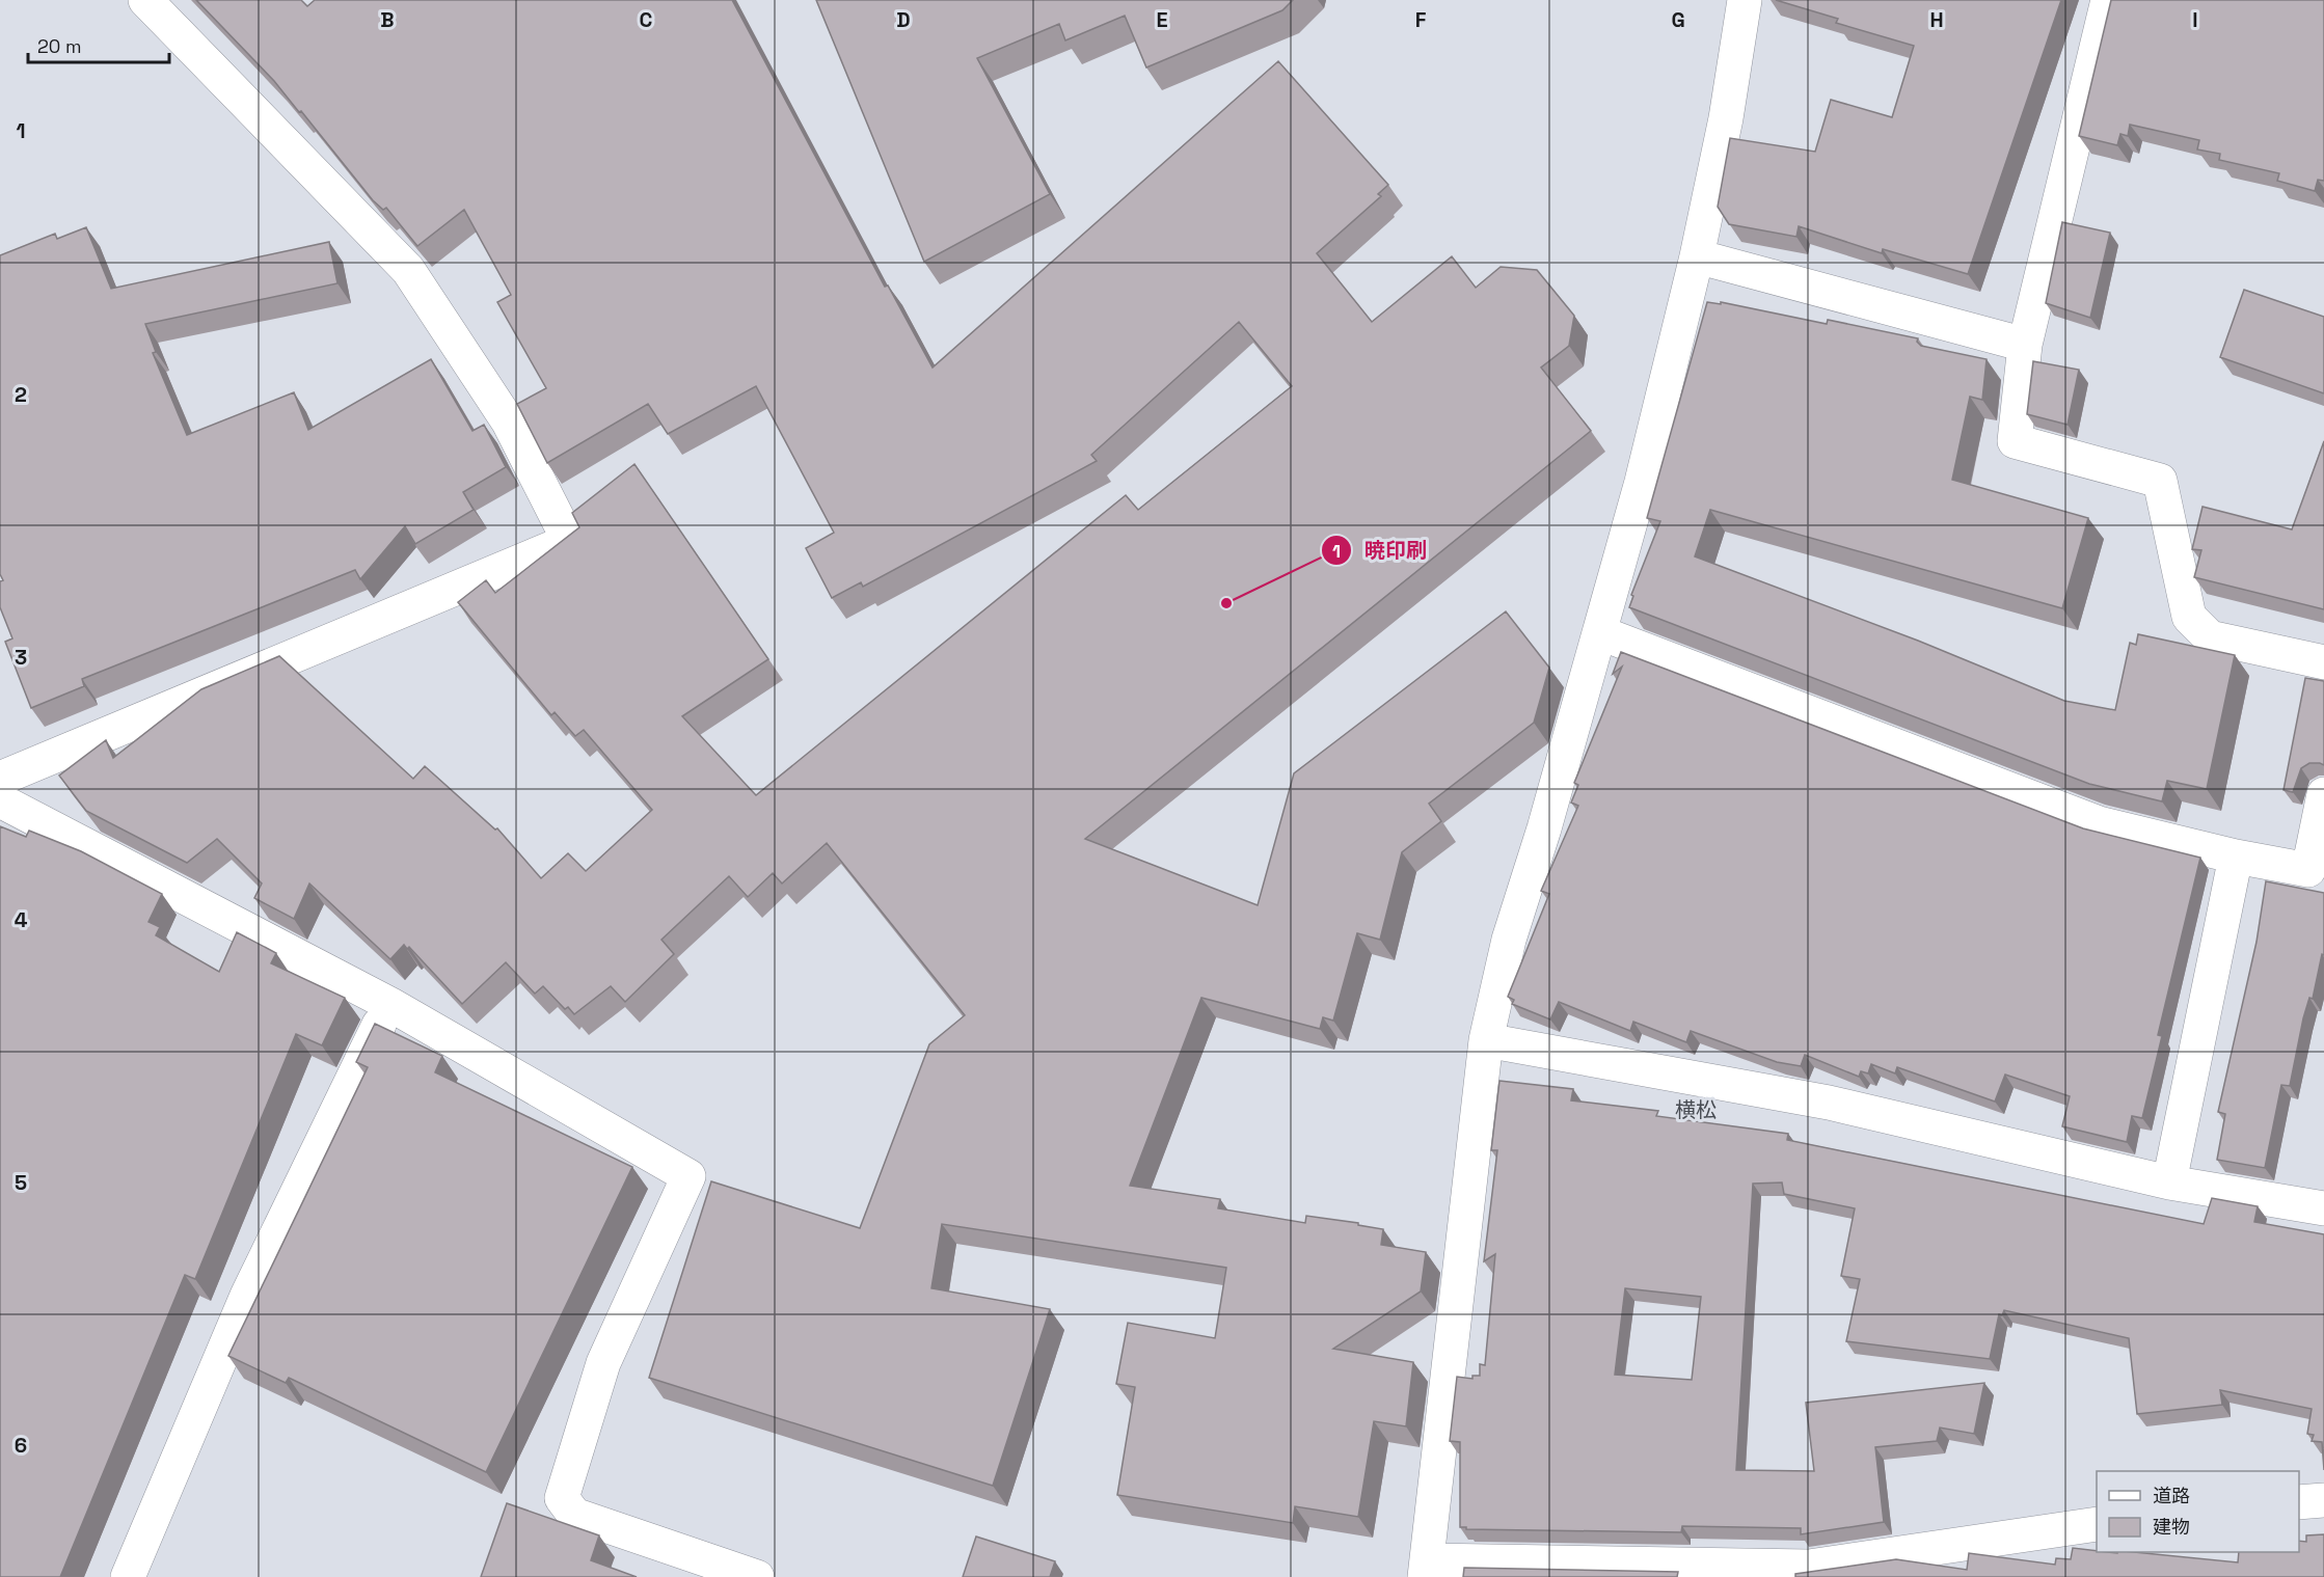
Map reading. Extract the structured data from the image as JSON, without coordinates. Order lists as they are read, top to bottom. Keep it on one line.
{"districts":["横松"],"places":["暁印刷"],"legend":["道路","建物"],"scale_bar":"20 m","grid":{"columns":["B","C","D","E","F","G","H","I"],"rows":["1","2","3","4","5","6"]}}
